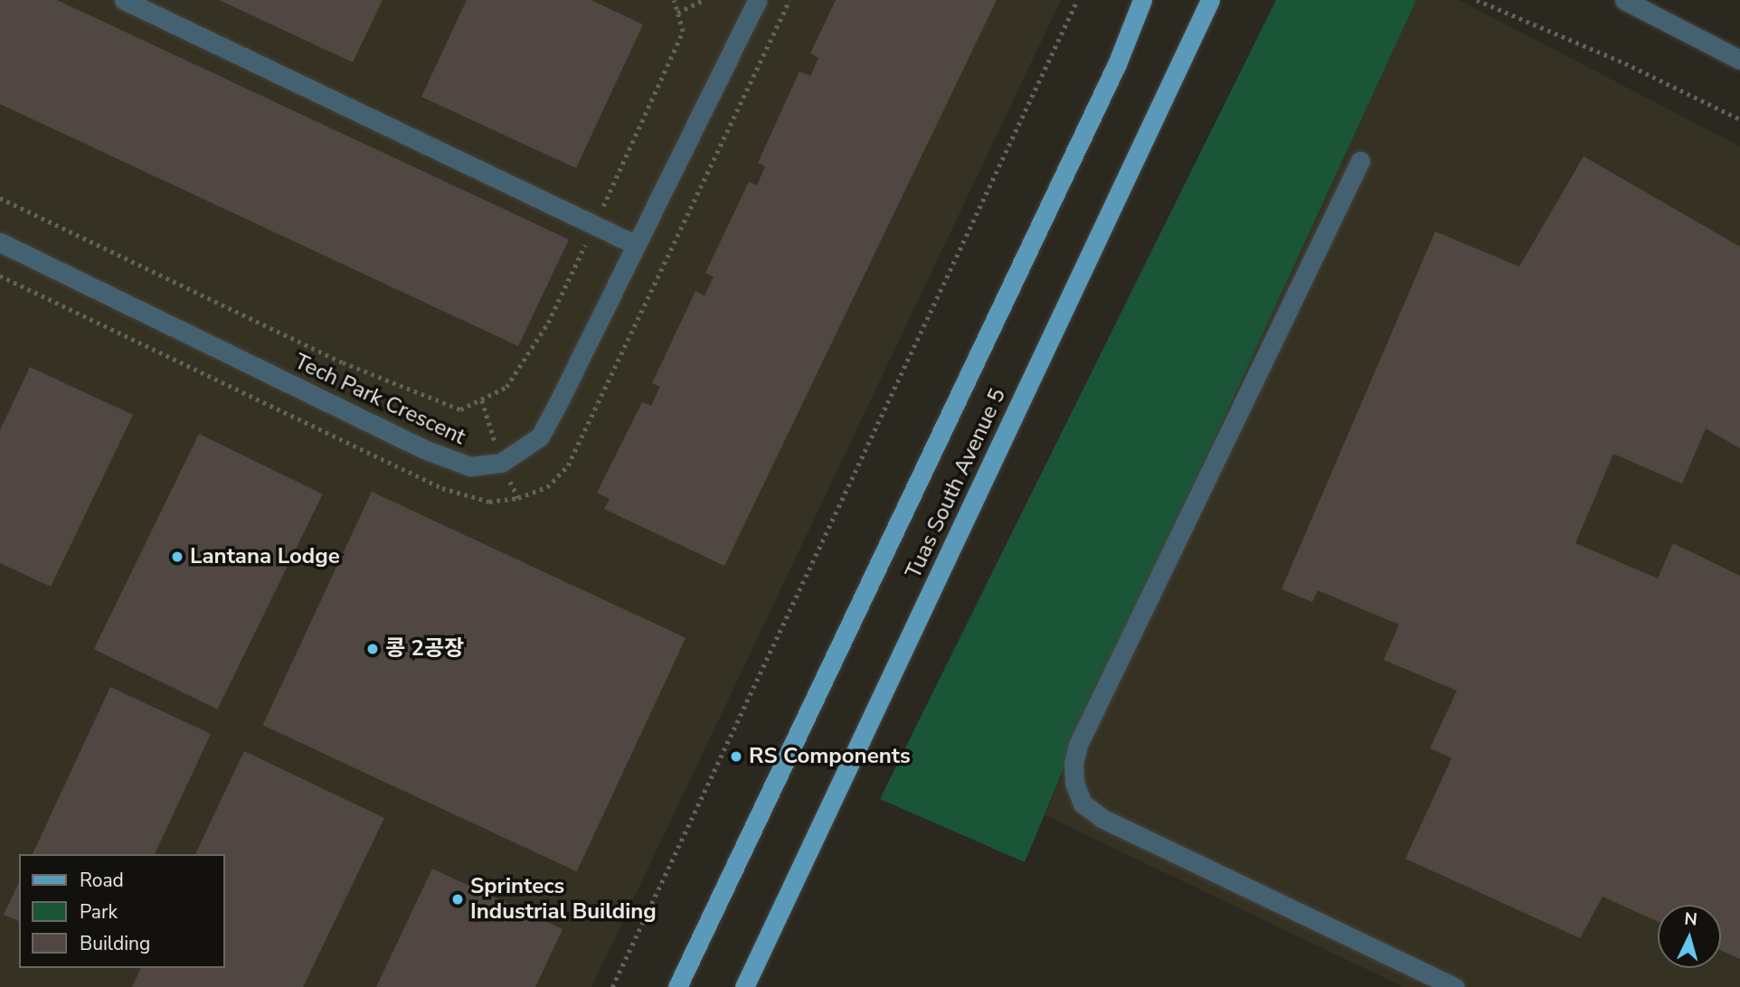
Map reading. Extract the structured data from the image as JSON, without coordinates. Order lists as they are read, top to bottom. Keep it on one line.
{"streets":{"main road":["Tuas South Avenue 5"],"street":["Tech Park Crescent"]},"places":["Lantana Lodge","콩 2공장","RS Components","Sprintecs Industrial Building"],"legend":["Road","Park","Building"],"north":"top"}
